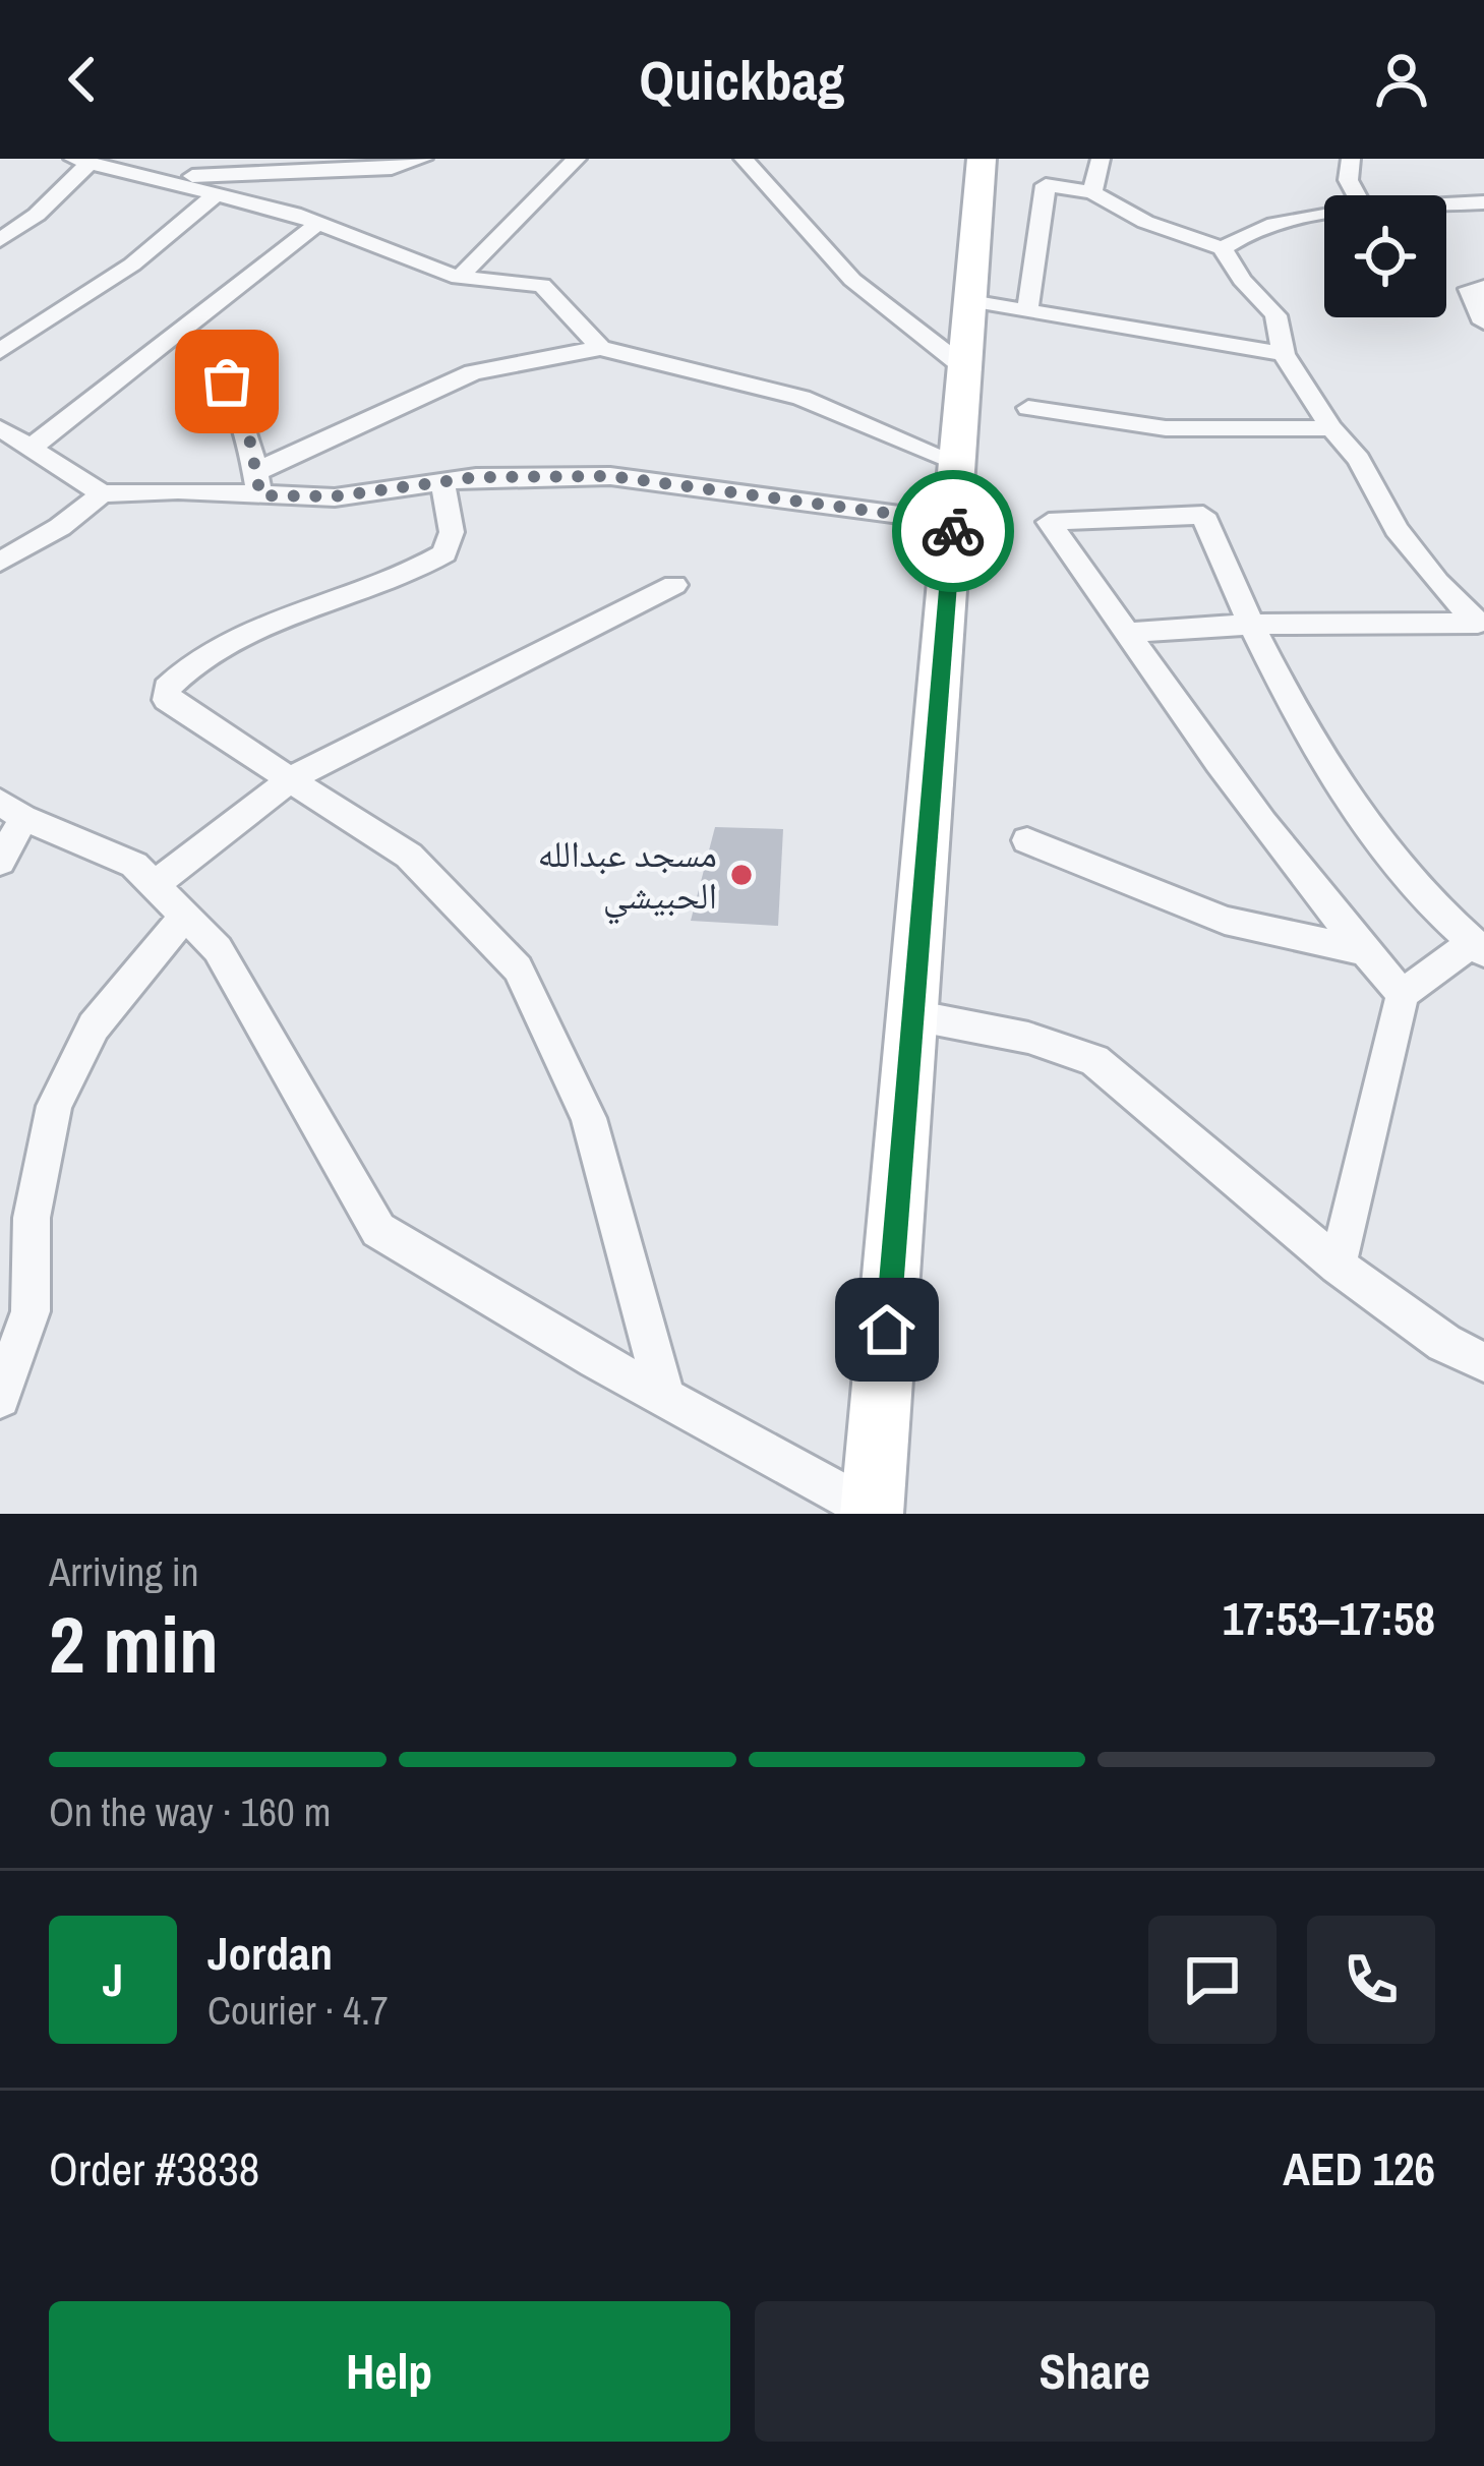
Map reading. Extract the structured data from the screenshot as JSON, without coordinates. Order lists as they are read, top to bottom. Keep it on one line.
{"places":["مسجد عبدالله الحبيشي"],"page":{"header":"Quickbag","heading":["2 min","Arriving in","17:53–17:58"],"panel":["Jordan","Courier · 4.7","Order #3838","AED 126"],"bar":"On the way · 160 m","round":"J","buttons":["Help","Share"]}}
